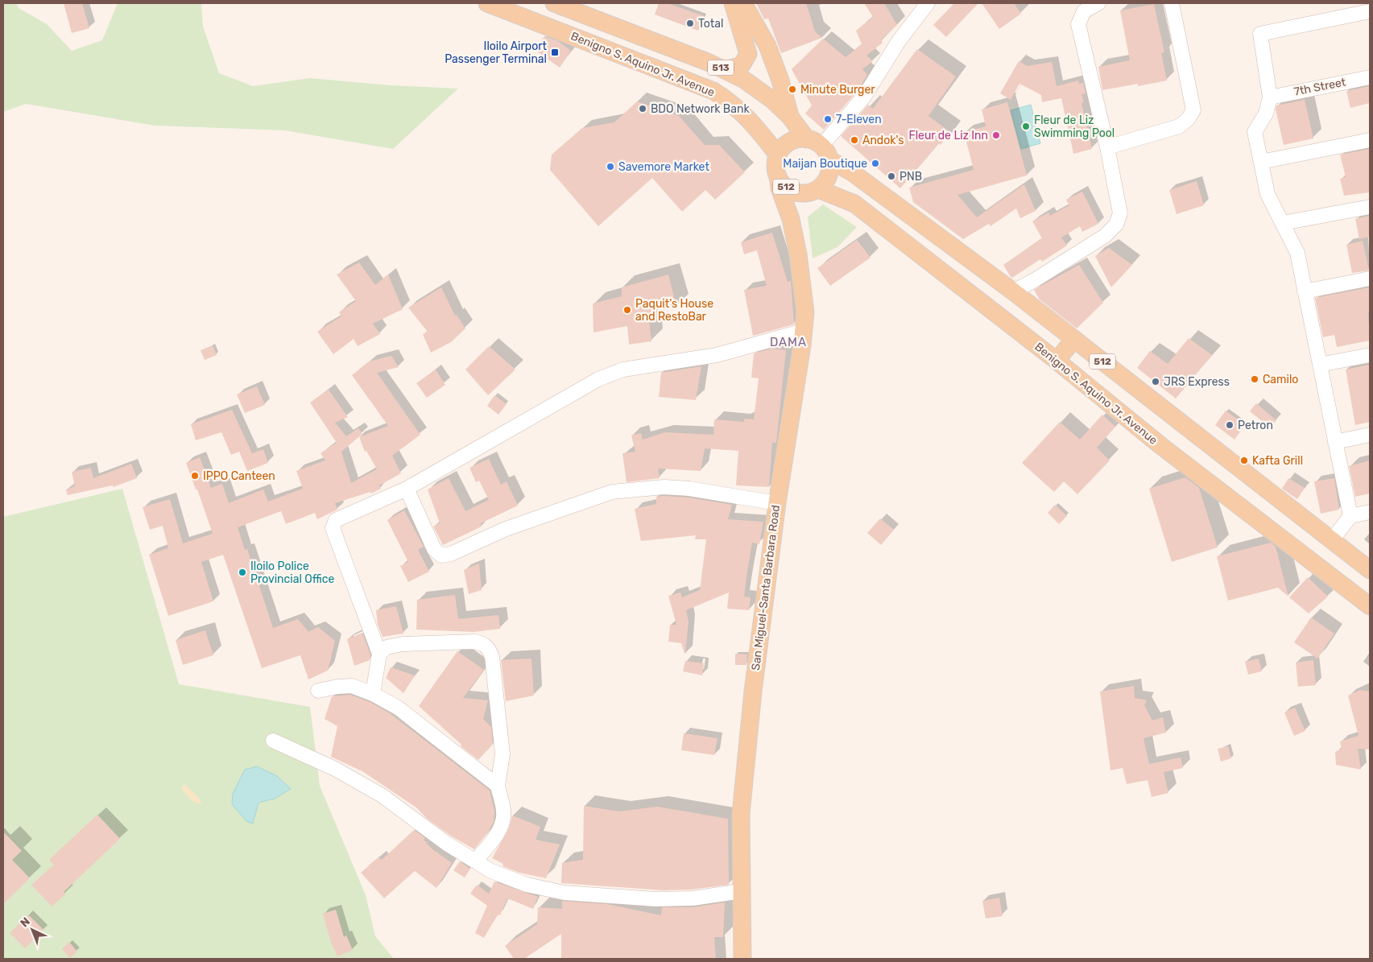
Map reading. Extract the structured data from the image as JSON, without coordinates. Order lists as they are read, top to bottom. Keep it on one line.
{"streets":{"main road":["Benigno S. Aquino Jr. Avenue","513","512","San Miguel-Santa Barbara Road"],"street":["7th Street"]},"crossings":[["Benigno S. Aquino Jr. Avenue","513"],["Benigno S. Aquino Jr. Avenue","512"],["Benigno S. Aquino Jr. Avenue","San Miguel-Santa Barbara Road"],["513","512"],["513","San Miguel-Santa Barbara Road"],["512","San Miguel-Santa Barbara Road"]],"districts":["DAMA"],"places":{"other":["Total","Minute Burger","BDO Network Bank","7-Eleven","Fleur de Liz Swimming Pool","Fleur de Liz Inn","Andok's","Maijan Boutique","Savemore Market","PNB","Paquit's House and RestoBar","Camilo","JRS Express","Petron","Kafta Grill","IPPO Canteen","Iloilo Police Provincial Office"],"transit":["Iloilo Airport Passenger Terminal"]},"north":"top left"}
